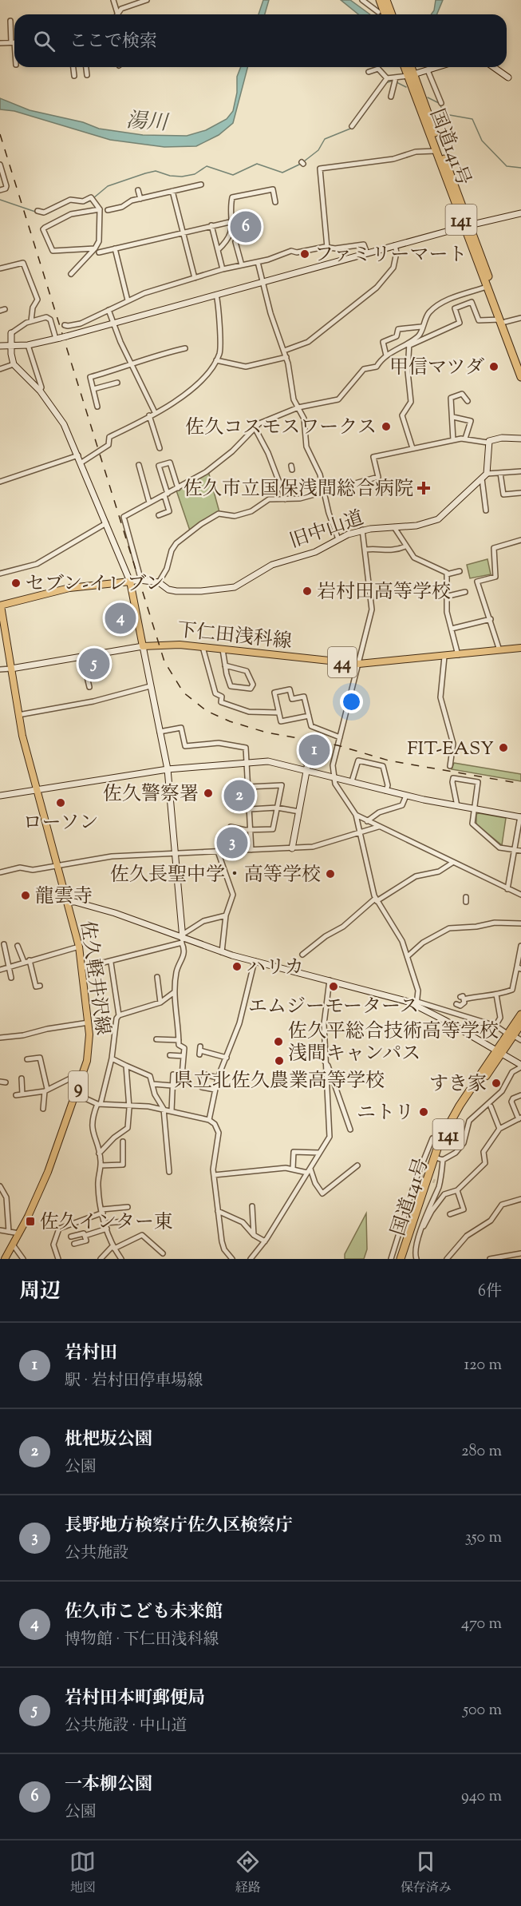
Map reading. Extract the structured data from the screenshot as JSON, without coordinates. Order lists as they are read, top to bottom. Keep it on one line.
{"streets":{"highway":["国道141号","141"],"main road":["下仁田浅科線","44","佐久軽井沢線","9"],"street":["旧中山道"]},"water":["湯川"],"places":{"other":["ファミリーマート","甲信マツダ","佐久コスモスワークス","セブン-イレブン","岩村田高等学校","FIT-EASY","佐久警察署","ローソン","佐久長聖中学・高等学校","龍雲寺","ハリカ","エムジーモータース","佐久平総合技術高等学校 浅間キャンパス","県立北佐久農業高等学校","すき家","ニトリ"],"health":["佐久市立国保浅間総合病院"],"transit":["佐久インター東"]},"page":{"search":"ここで検索","pins":["6","4","5","1","2","3"],"heading":["周辺","6件"],"list":[{"mark":"1","name":"岩村田","note":"駅 · 岩村田停車場線","value":"120 m"},{"mark":"2","name":"枇杷坂公園","note":"公園","value":"280 m"},{"mark":"3","name":"長野地方検察庁佐久区検察庁","note":"公共施設","value":"350 m"},{"mark":"4","name":"佐久市こども未来館","note":"博物館 · 下仁田浅科線","value":"470 m"},{"mark":"5","name":"岩村田本町郵便局","note":"公共施設 · 中山道","value":"500 m"},{"mark":"6","name":"一本柳公園","note":"公園","value":"940 m"}],"nav":["地図","経路","保存済み"]}}
